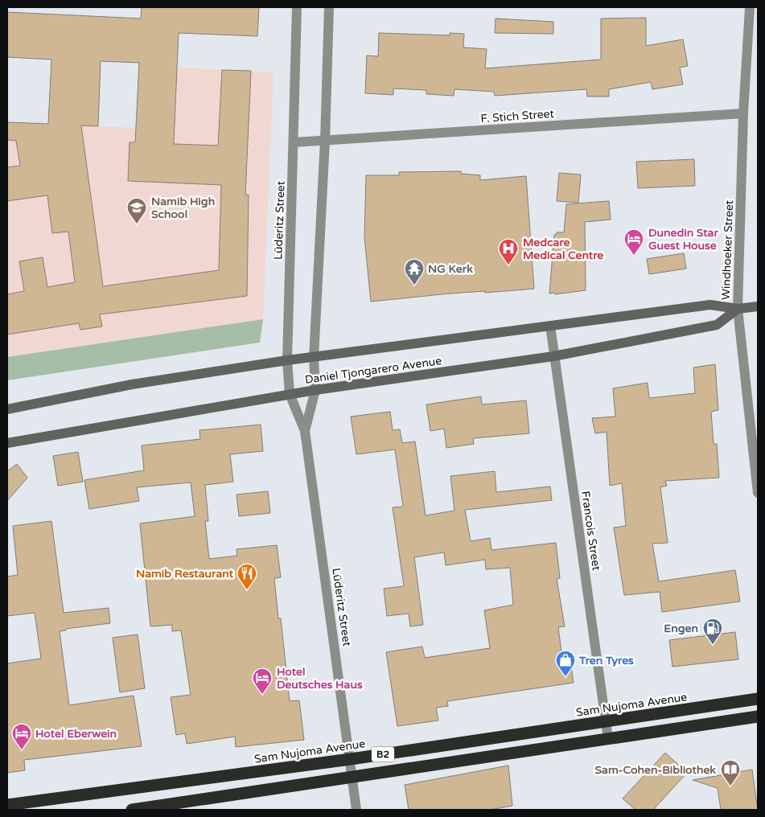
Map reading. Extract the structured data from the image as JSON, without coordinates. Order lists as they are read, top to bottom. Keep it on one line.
{"streets":{"highway":["Sam Nujoma Avenue","B2"],"street":["F. Stich Street","Lüderitz Street","Windhoeker Street","Daniel Tjongarero Avenue","Francois Street"]},"crossings":[["F. Stich Street","Lüderitz Street"],["F. Stich Street","Windhoeker Street"],["Lüderitz Street","Daniel Tjongarero Avenue"],["Lüderitz Street","Sam Nujoma Avenue"],["Lüderitz Street","B2"],["Windhoeker Street","Daniel Tjongarero Avenue"],["Daniel Tjongarero Avenue","Francois Street"],["Francois Street","Sam Nujoma Avenue"],["Francois Street","B2"]],"places":{"school or university":["Namib High School"],"hotel":["Dunedin Star Guest House","Hotel Deutsches Haus","Hotel Eberwein"],"hospital":["Medcare Medical Centre"],"temple":["NG Kerk"],"restaurant":["Namib Restaurant"],"fuel station":["Engen"],"shop":["Tren Tyres"],"library":["Sam-Cohen-Bibliothek"]}}
